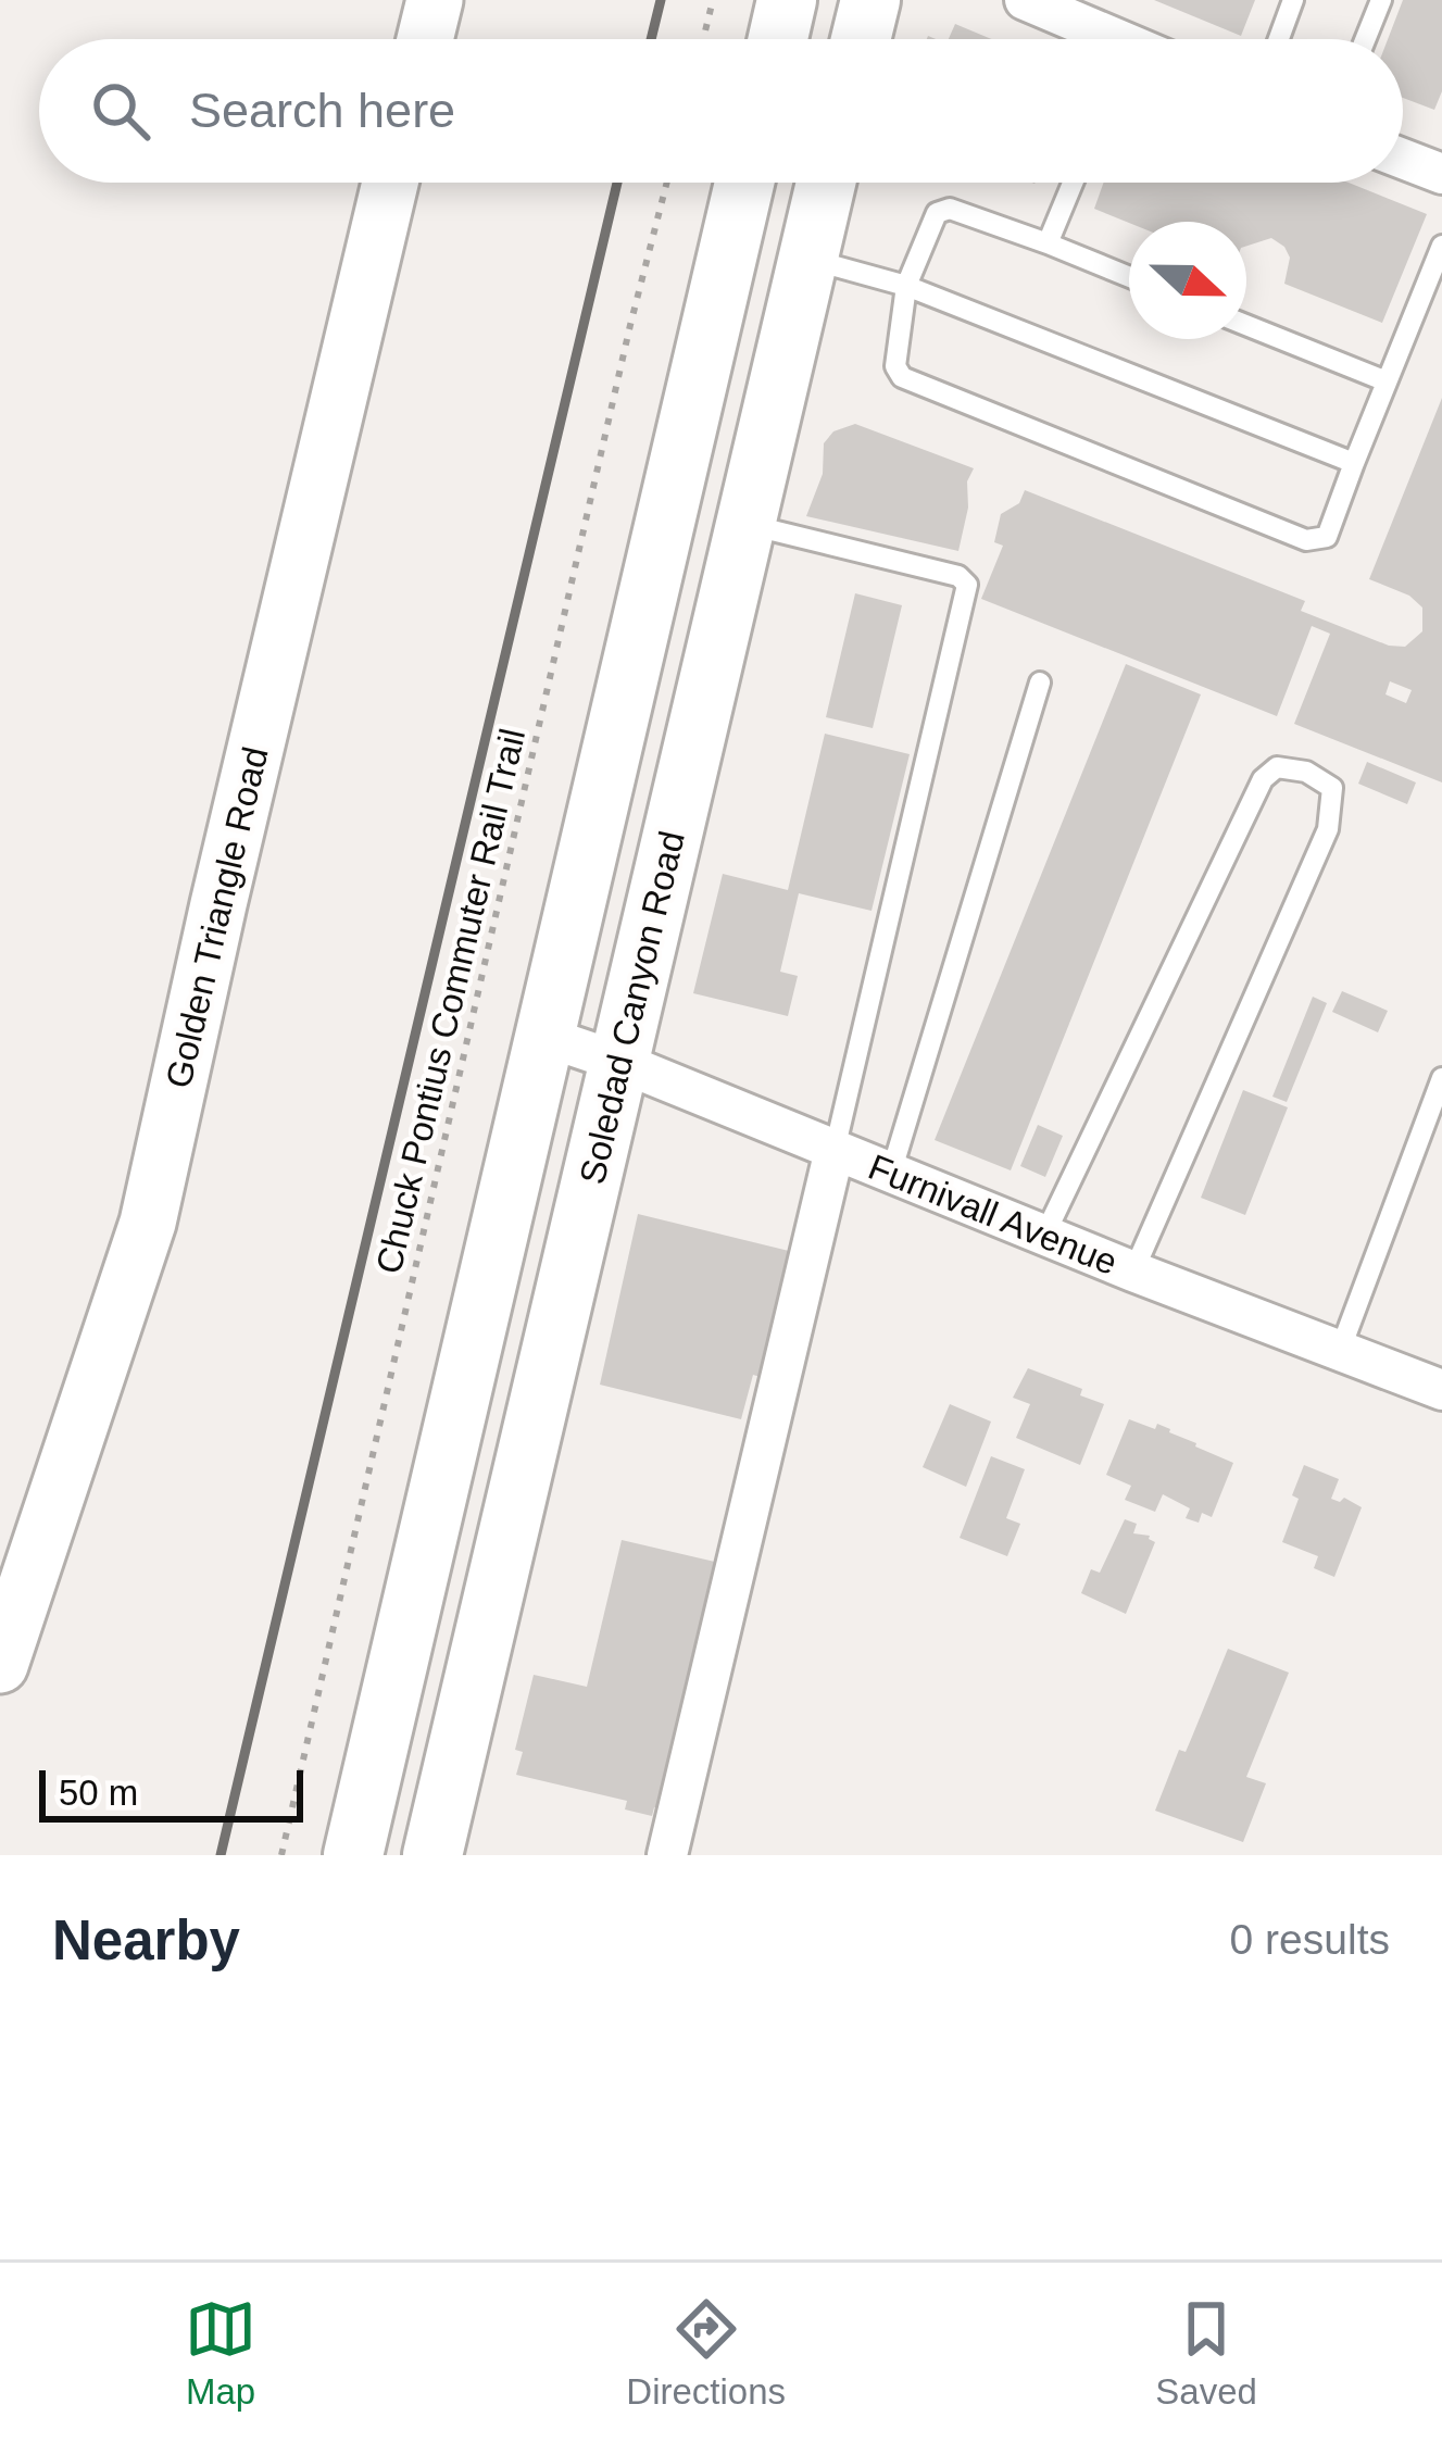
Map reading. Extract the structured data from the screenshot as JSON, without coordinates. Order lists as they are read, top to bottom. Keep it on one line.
{"streets":{"main road":["Soledad Canyon Road"],"street":["Golden Triangle Road","Furnivall Avenue"],"path":["Chuck Pontius Commuter Rail Trail"]},"crossings":[["Soledad Canyon Road","Furnivall Avenue"]],"scale_bar":"50 m","north":"right","page":{"search":"Search here","scale":"50 m","heading":["Nearby","0 results"],"nav":["Map","Directions","Saved"]}}
